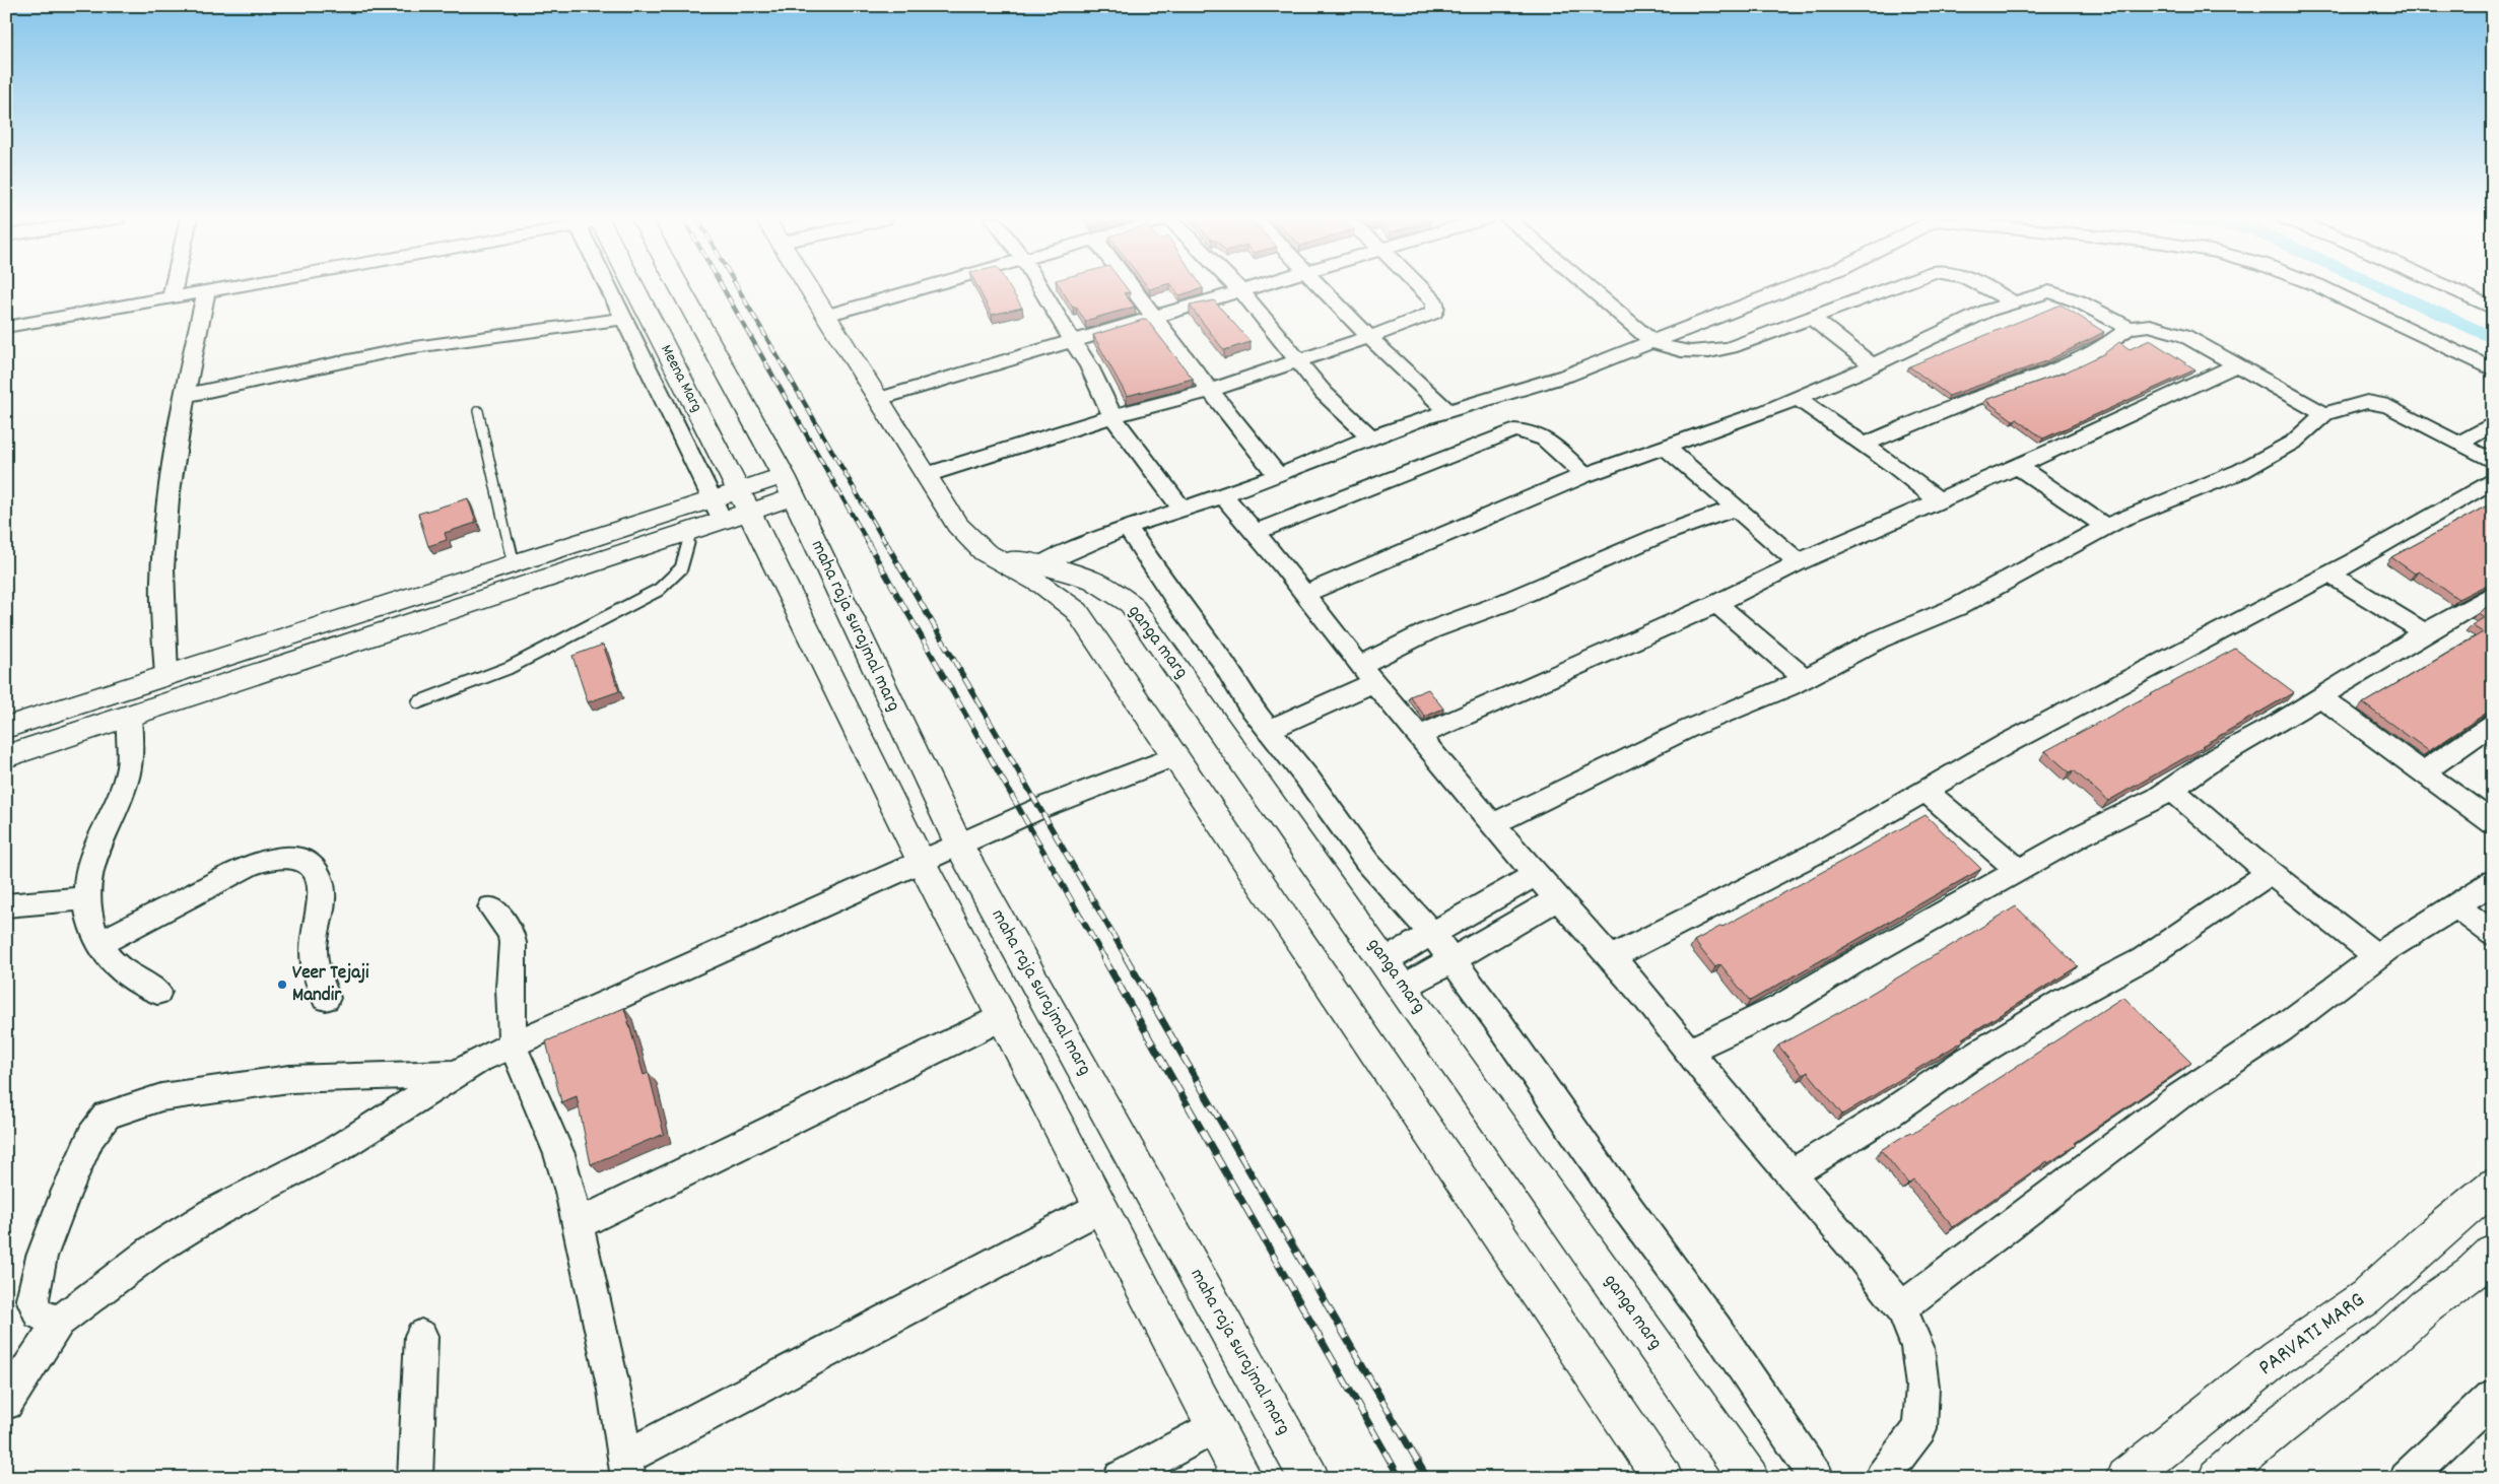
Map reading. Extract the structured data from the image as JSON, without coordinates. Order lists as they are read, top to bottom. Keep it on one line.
{"streets":{"street":["Meena Marg","maha raja surajmal marg","ganga marg","PARVATI MARG"]},"places":["Veer Tejaji Mandir"]}
